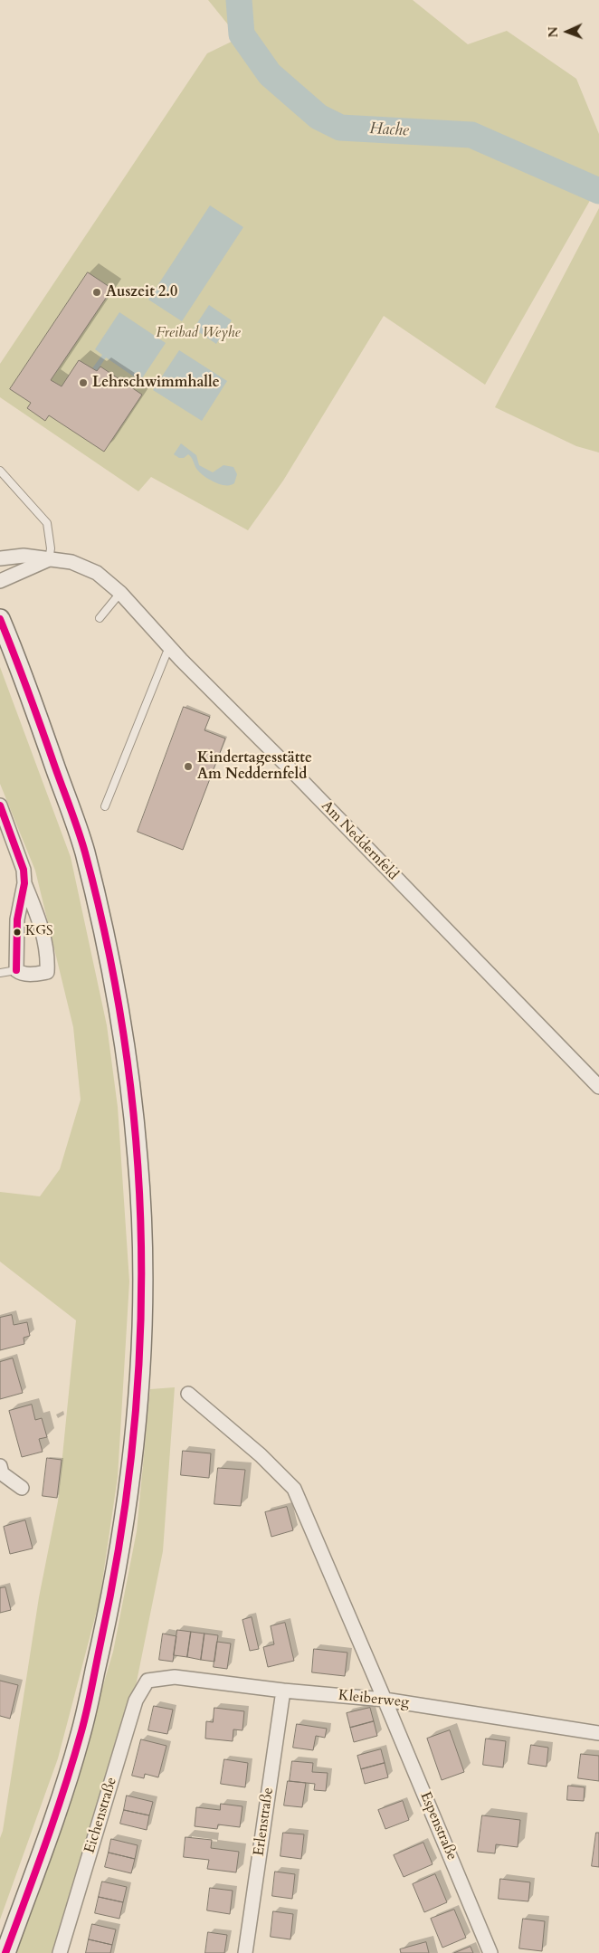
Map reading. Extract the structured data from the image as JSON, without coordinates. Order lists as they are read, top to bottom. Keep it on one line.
{"streets":{"street":["Am Neddernfeld","Kleiberweg","Eichenstraße","Erlenstraße","Espenstraße"]},"crossings":[["Kleiberweg","Eichenstraße"],["Kleiberweg","Erlenstraße"],["Kleiberweg","Espenstraße"]],"water":["Hache"],"parks":["Freibad Weyhe"],"places":["Auszeit 2.0","Lehrschwimmhalle","Kindertagesstätte Am Neddernfeld","KGS"],"north":"left"}
